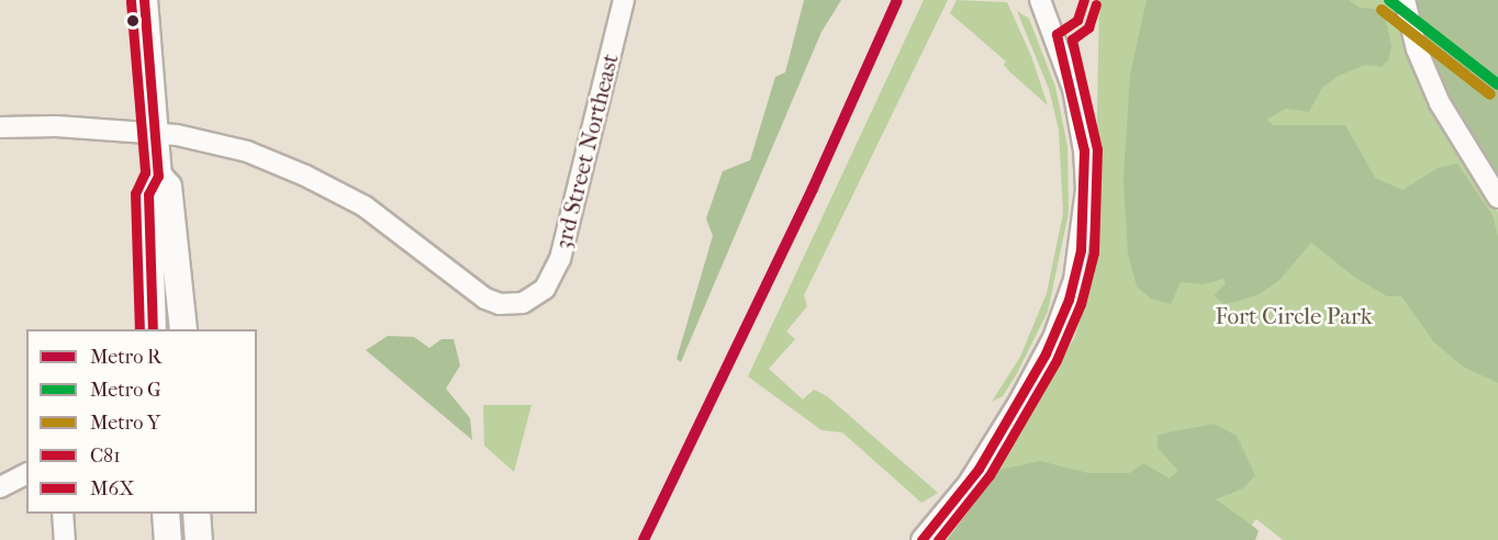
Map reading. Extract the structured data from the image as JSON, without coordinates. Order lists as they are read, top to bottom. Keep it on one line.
{"streets":{"street":["3rd Street Northeast"]},"parks":["Fort Circle Park"],"lines":["metro line R","metro line G","transit line C81","transit line M6X","metro line Y"],"legend":["Metro R","Metro G","Metro Y","C81","M6X"]}
